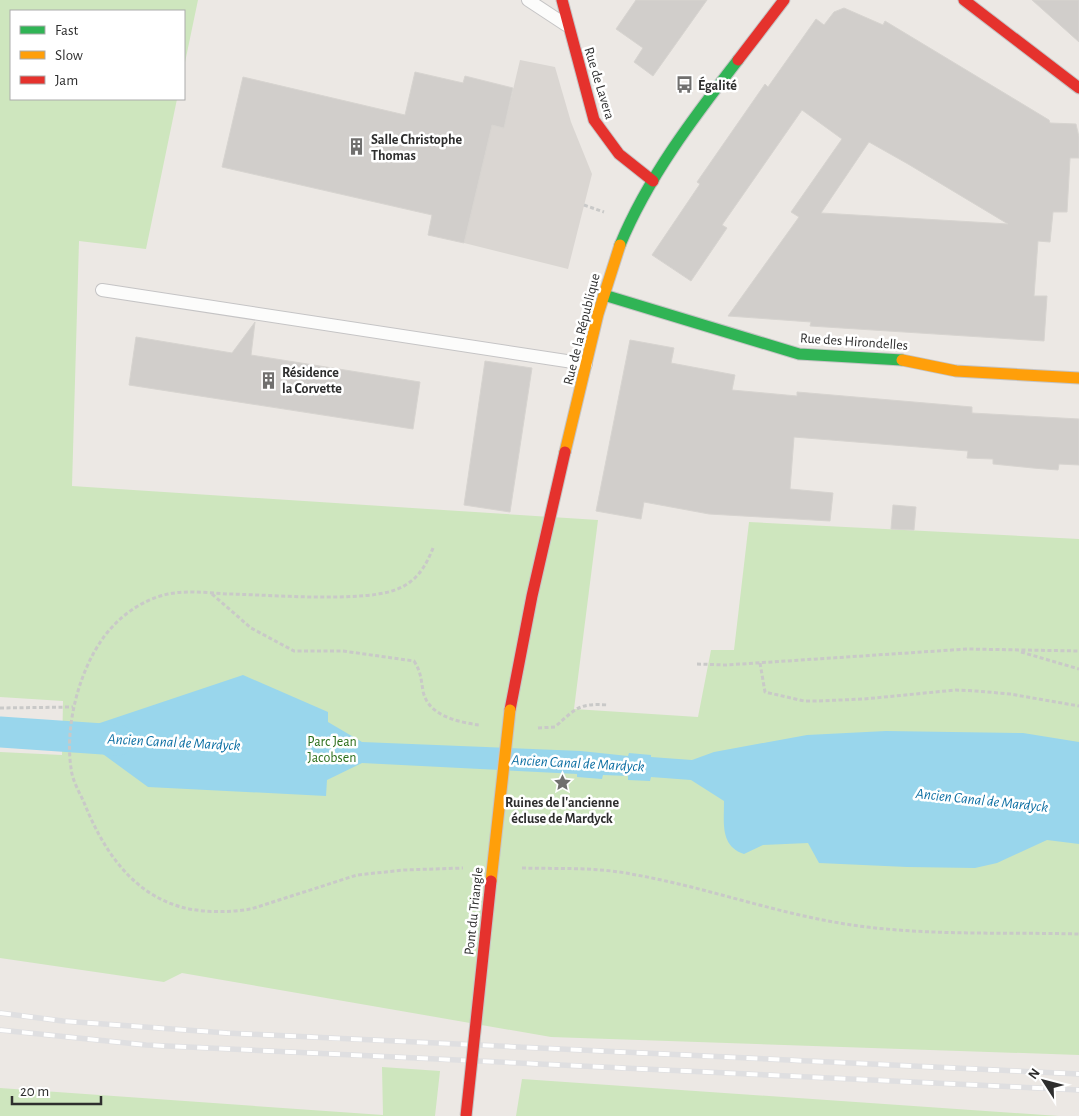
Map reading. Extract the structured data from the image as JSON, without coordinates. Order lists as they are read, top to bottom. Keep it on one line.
{"streets":{"street":["Rue de Lavera","Rue de la République","Rue des Hirondelles","Pont du Triangle"]},"crossings":[["Rue de Lavera","Rue de la République"],["Rue de la République","Rue des Hirondelles"],["Rue de la République","Pont du Triangle"]],"water":["Ancien Canal de Mardyck"],"parks":["Parc Jean Jacobsen"],"places":{"bus stop":["Égalité"],"building":["Salle Christophe Thomas","Résidence la Corvette"],"place":["Ruines de l'ancienne écluse de Mardyck"]},"legend":["Fast","Slow","Jam"],"scale_bar":"20 m","north":"top left"}
